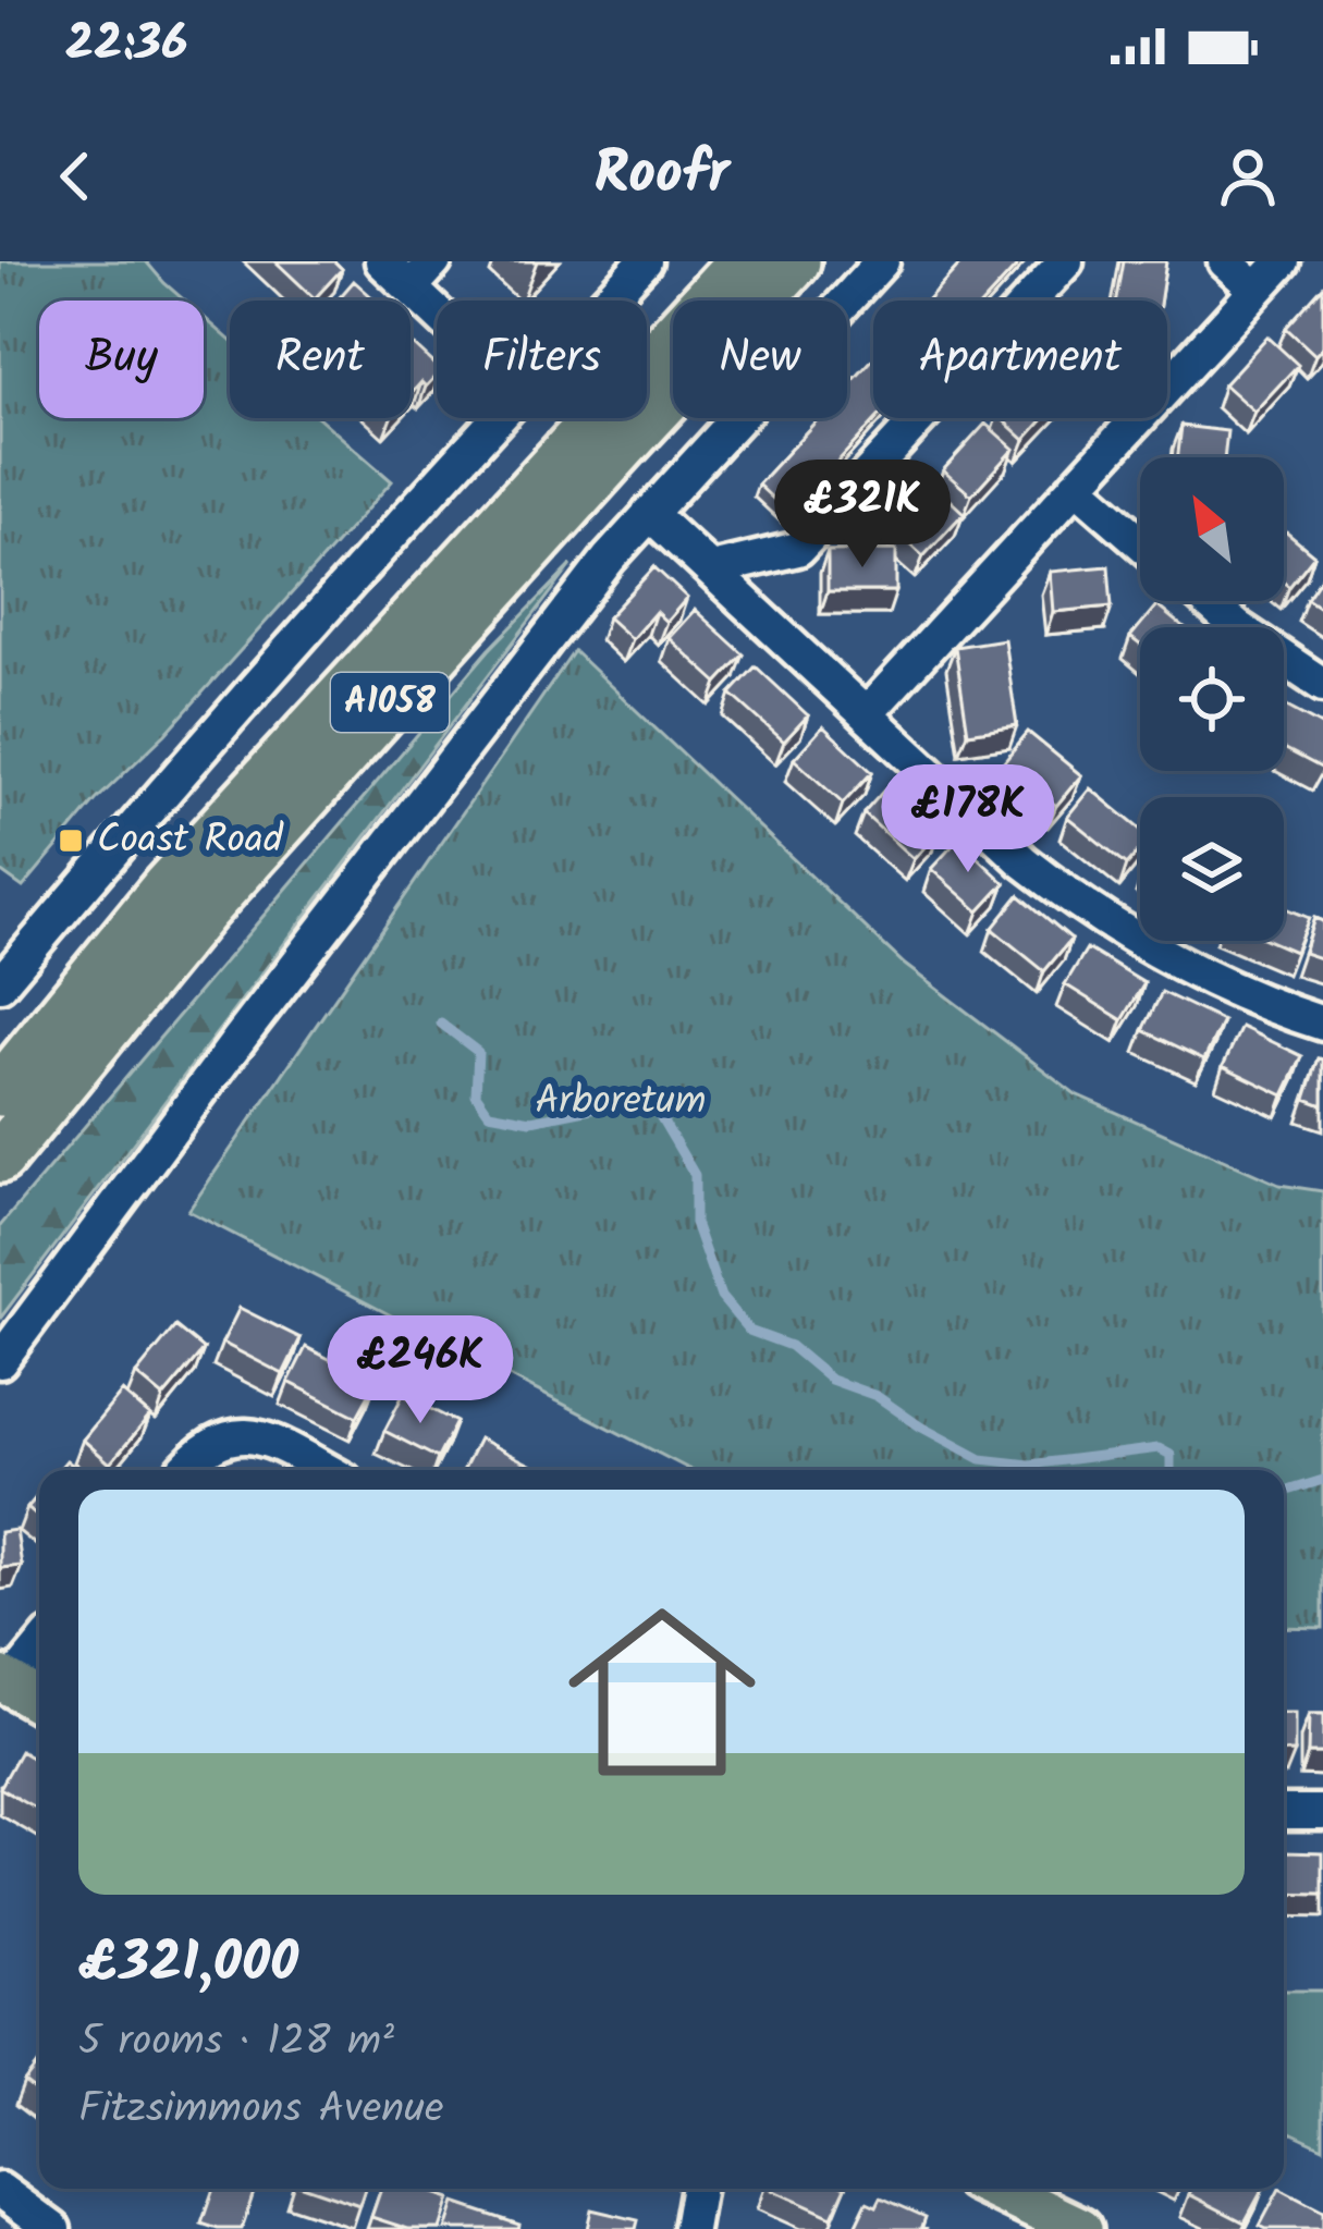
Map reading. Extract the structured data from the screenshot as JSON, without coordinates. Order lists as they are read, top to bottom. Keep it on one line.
{"streets":{"highway":["A1058"]},"parks":["Arboretum"],"places":{"transit":["Coast Road"]},"north":"top left","page":{"status":"22:36","header":"Roofr","chip":["Buy","Rent","Filters","New","Apartment"],"price":["£321K","£178K","£246K"],"list":[{"name":"£321,000","note":"5 rooms · 128 m² · Fitzsimmons Avenue"}]}}
